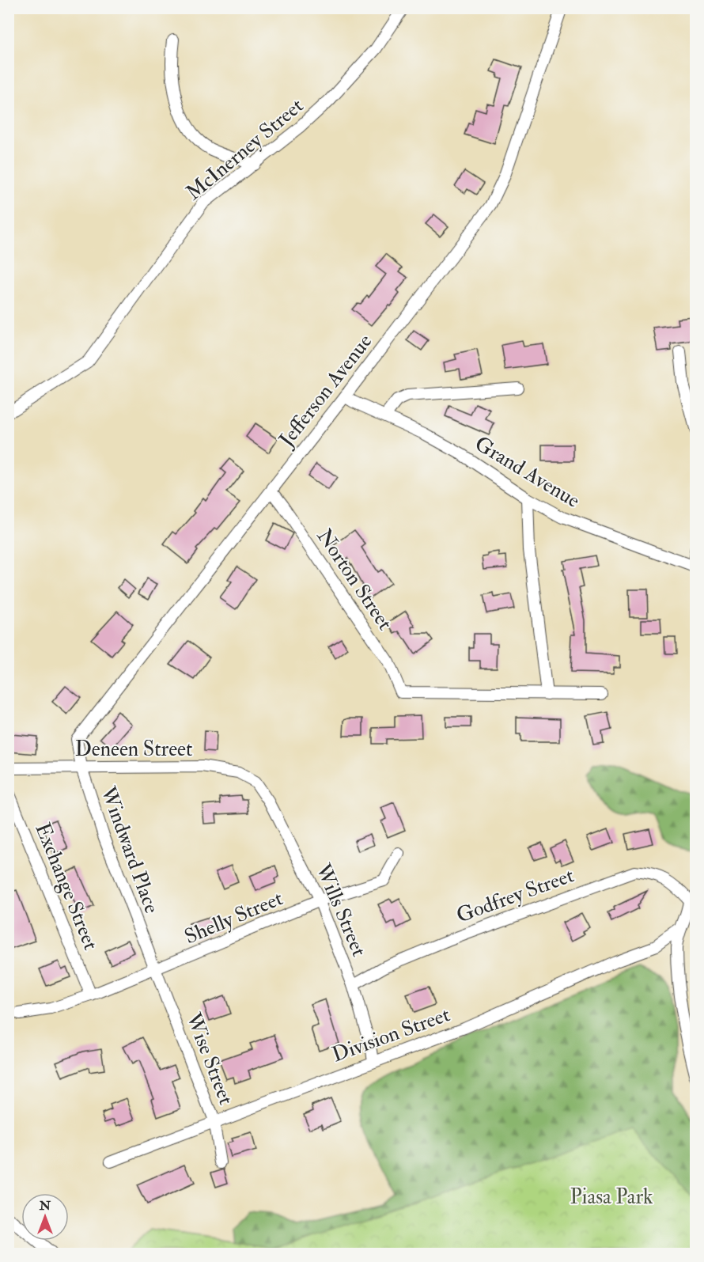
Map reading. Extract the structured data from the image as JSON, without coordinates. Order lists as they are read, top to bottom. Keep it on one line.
{"streets":{"street":["McInerney Street","Jefferson Avenue","Grand Avenue","Norton Street","Deneen Street","Windward Place","Exchange Street","Godfrey Street","Wills Street","Shelly Street","Division Street","Wise Street"]},"crossings":[["Jefferson Avenue","Grand Avenue"],["Jefferson Avenue","Norton Street"],["Jefferson Avenue","Deneen Street"],["Jefferson Avenue","Windward Place"],["Deneen Street","Windward Place"],["Deneen Street","Wills Street"],["Windward Place","Shelly Street"],["Windward Place","Wise Street"],["Exchange Street","Shelly Street"],["Godfrey Street","Wills Street"],["Godfrey Street","Division Street"],["Wills Street","Shelly Street"],["Wills Street","Division Street"],["Shelly Street","Wise Street"],["Division Street","Wise Street"]],"parks":["Piasa Park"],"north":"top"}
